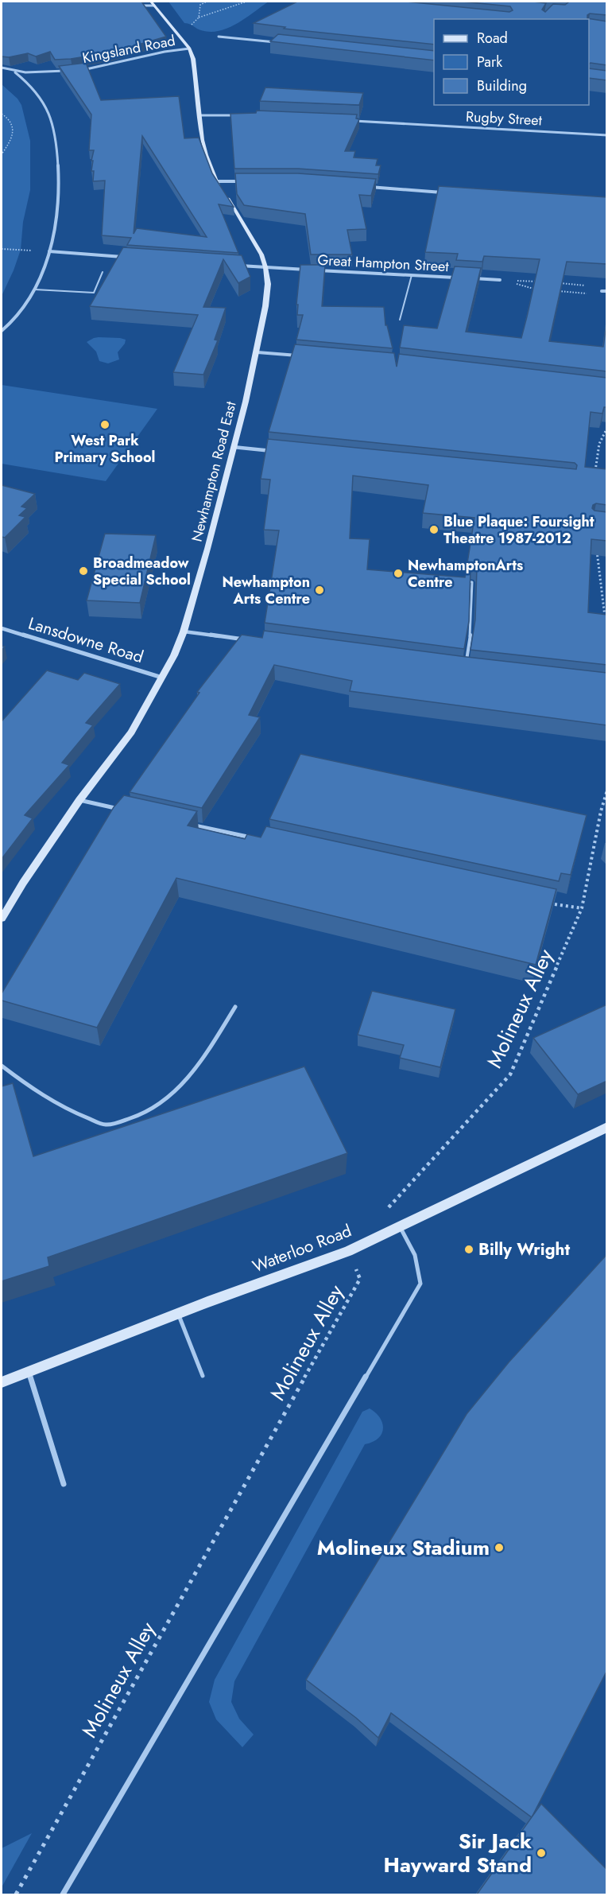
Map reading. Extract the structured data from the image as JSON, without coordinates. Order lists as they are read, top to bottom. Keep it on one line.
{"streets":{"street":["Kingsland Road","Rugby Street","Great Hampton Street","Newhampton Road East","Lansdowne Road","Waterloo Road"],"path":["Molineux Alley"]},"crossings":[["Great Hampton Street","Newhampton Road East"],["Newhampton Road East","Lansdowne Road"],["Molineux Alley","Waterloo Road"]],"places":["West Park Primary School","Blue Plaque: Foursight Theatre 1987-2012","Broadmeadow Special School","NewhamptonArts Centre","Newhampton Arts Centre","Billy Wright","Molineux Stadium","Sir Jack Hayward Stand"],"legend":["Road","Park","Building"]}
